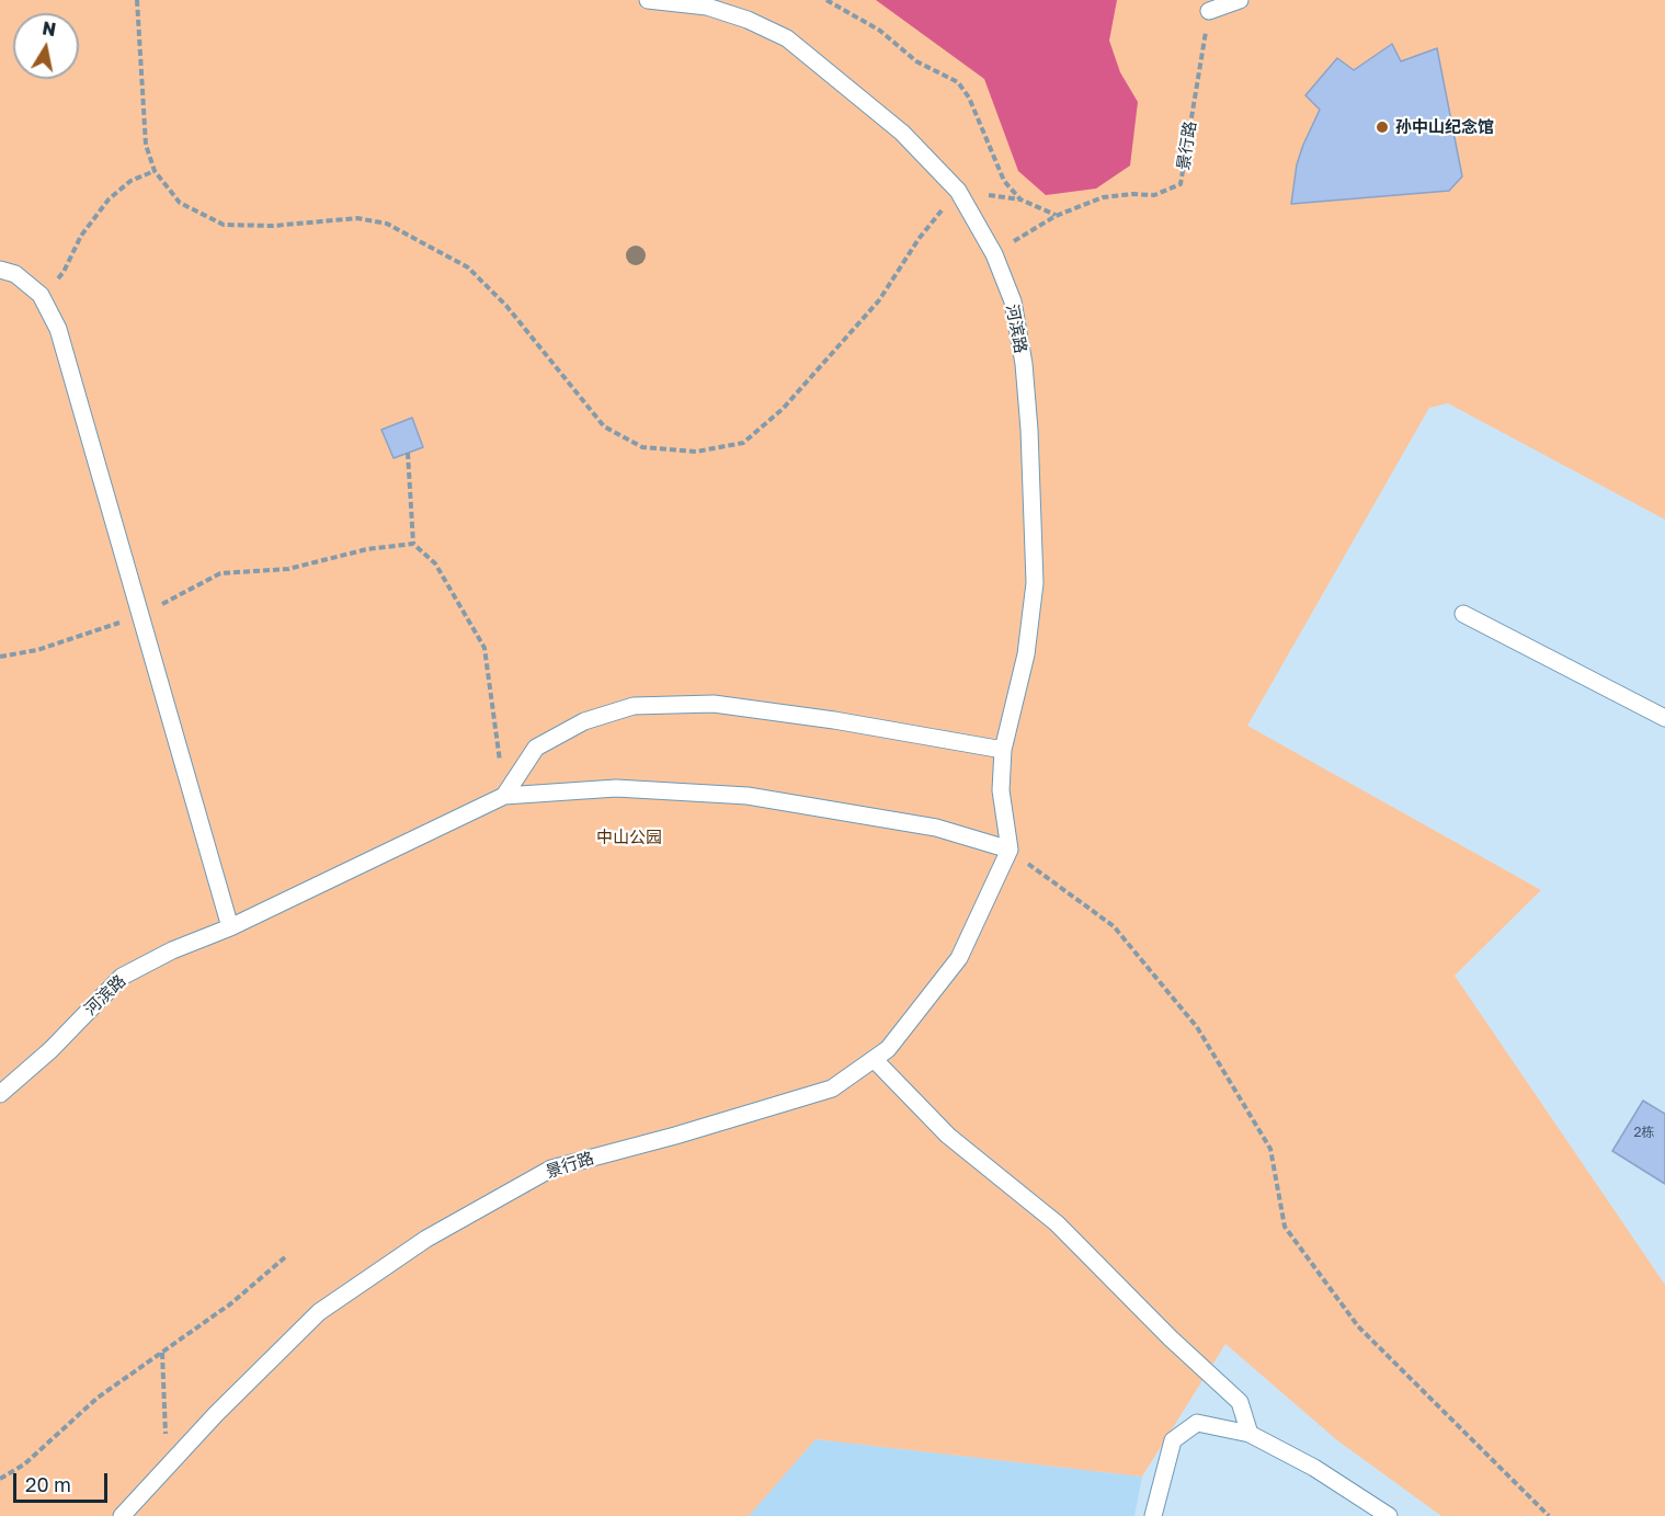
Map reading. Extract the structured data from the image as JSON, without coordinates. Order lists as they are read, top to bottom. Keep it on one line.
{"streets":{"lane":["景行路","河滨路"]},"crossings":[["景行路","河滨路"]],"parks":["中山公园"],"places":["孙中山纪念馆"],"house_numbers":["2栋"],"scale_bar":"20 m","north":"top"}
